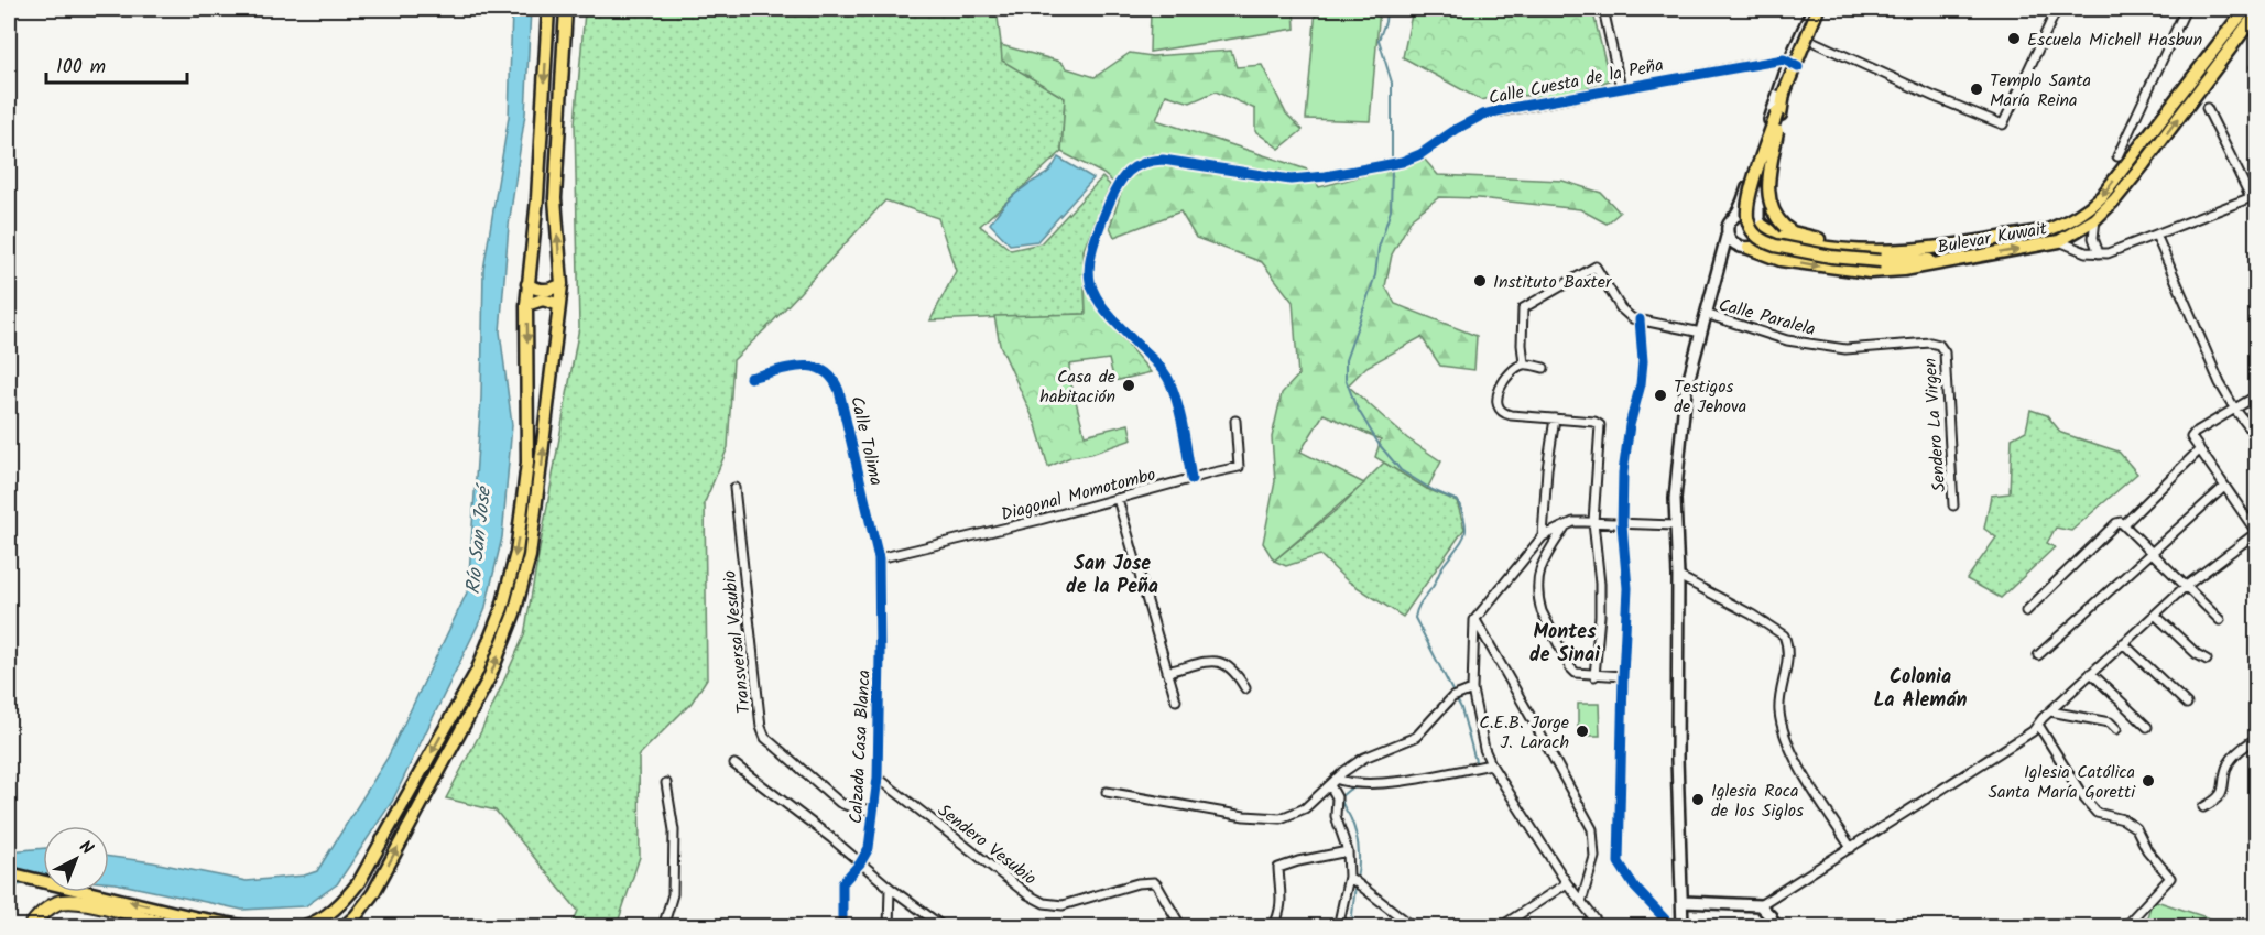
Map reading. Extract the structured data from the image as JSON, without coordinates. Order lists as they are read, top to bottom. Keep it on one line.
{"streets":{"main road":["Bulevar Kuwait"],"street":["Calle Cuesta de la Peña","Calle Paralela","Sendero La Virgen","Calle Tolima","Diagonal Momotombo","Transversal Vesubio","Calzada Casa Blanca","Sendero Vesubio"]},"crossings":[["Calle Cuesta de la Peña","Diagonal Momotombo"],["Calle Paralela","Sendero La Virgen"],["Calle Tolima","Diagonal Momotombo"],["Calle Tolima","Calzada Casa Blanca"],["Diagonal Momotombo","Calzada Casa Blanca"],["Transversal Vesubio","Calzada Casa Blanca"],["Calzada Casa Blanca","Sendero Vesubio"]],"districts":["San Jose de la Peña","Montes de Sinai","Colonia La Alemán"],"water":["Río San José"],"places":["Escuela Michell Hasbun","Templo Santa María Reina","Instituto Baxter","Casa de habitación","Testigos de Jehova","C.E.B. Jorge J. Larach","Iglesia Católica Santa María Goretti","Iglesia Roca de los Siglos"],"scale_bar":"100 m","north":"top right"}
